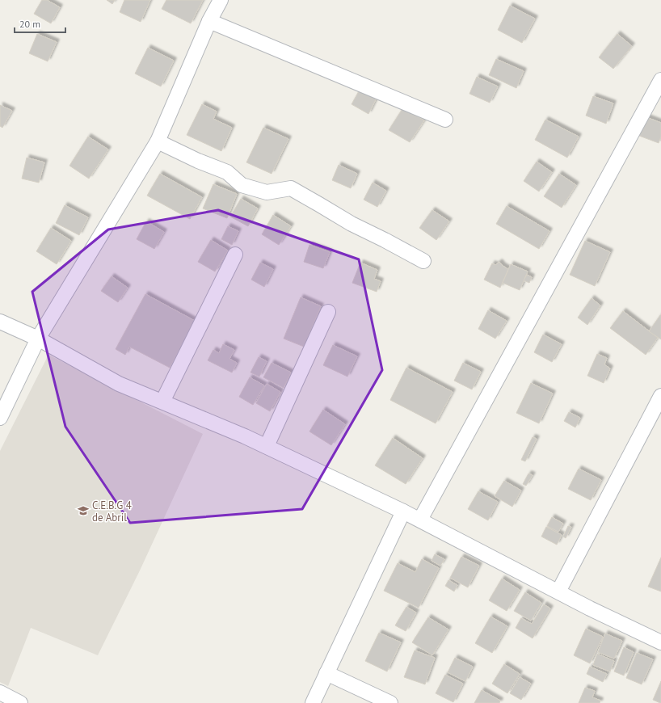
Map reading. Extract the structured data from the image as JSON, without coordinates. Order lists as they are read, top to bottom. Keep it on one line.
{"places":{"school or university":["C.E.B.G 4 de Abril"]},"scale_bar":"20 m"}
